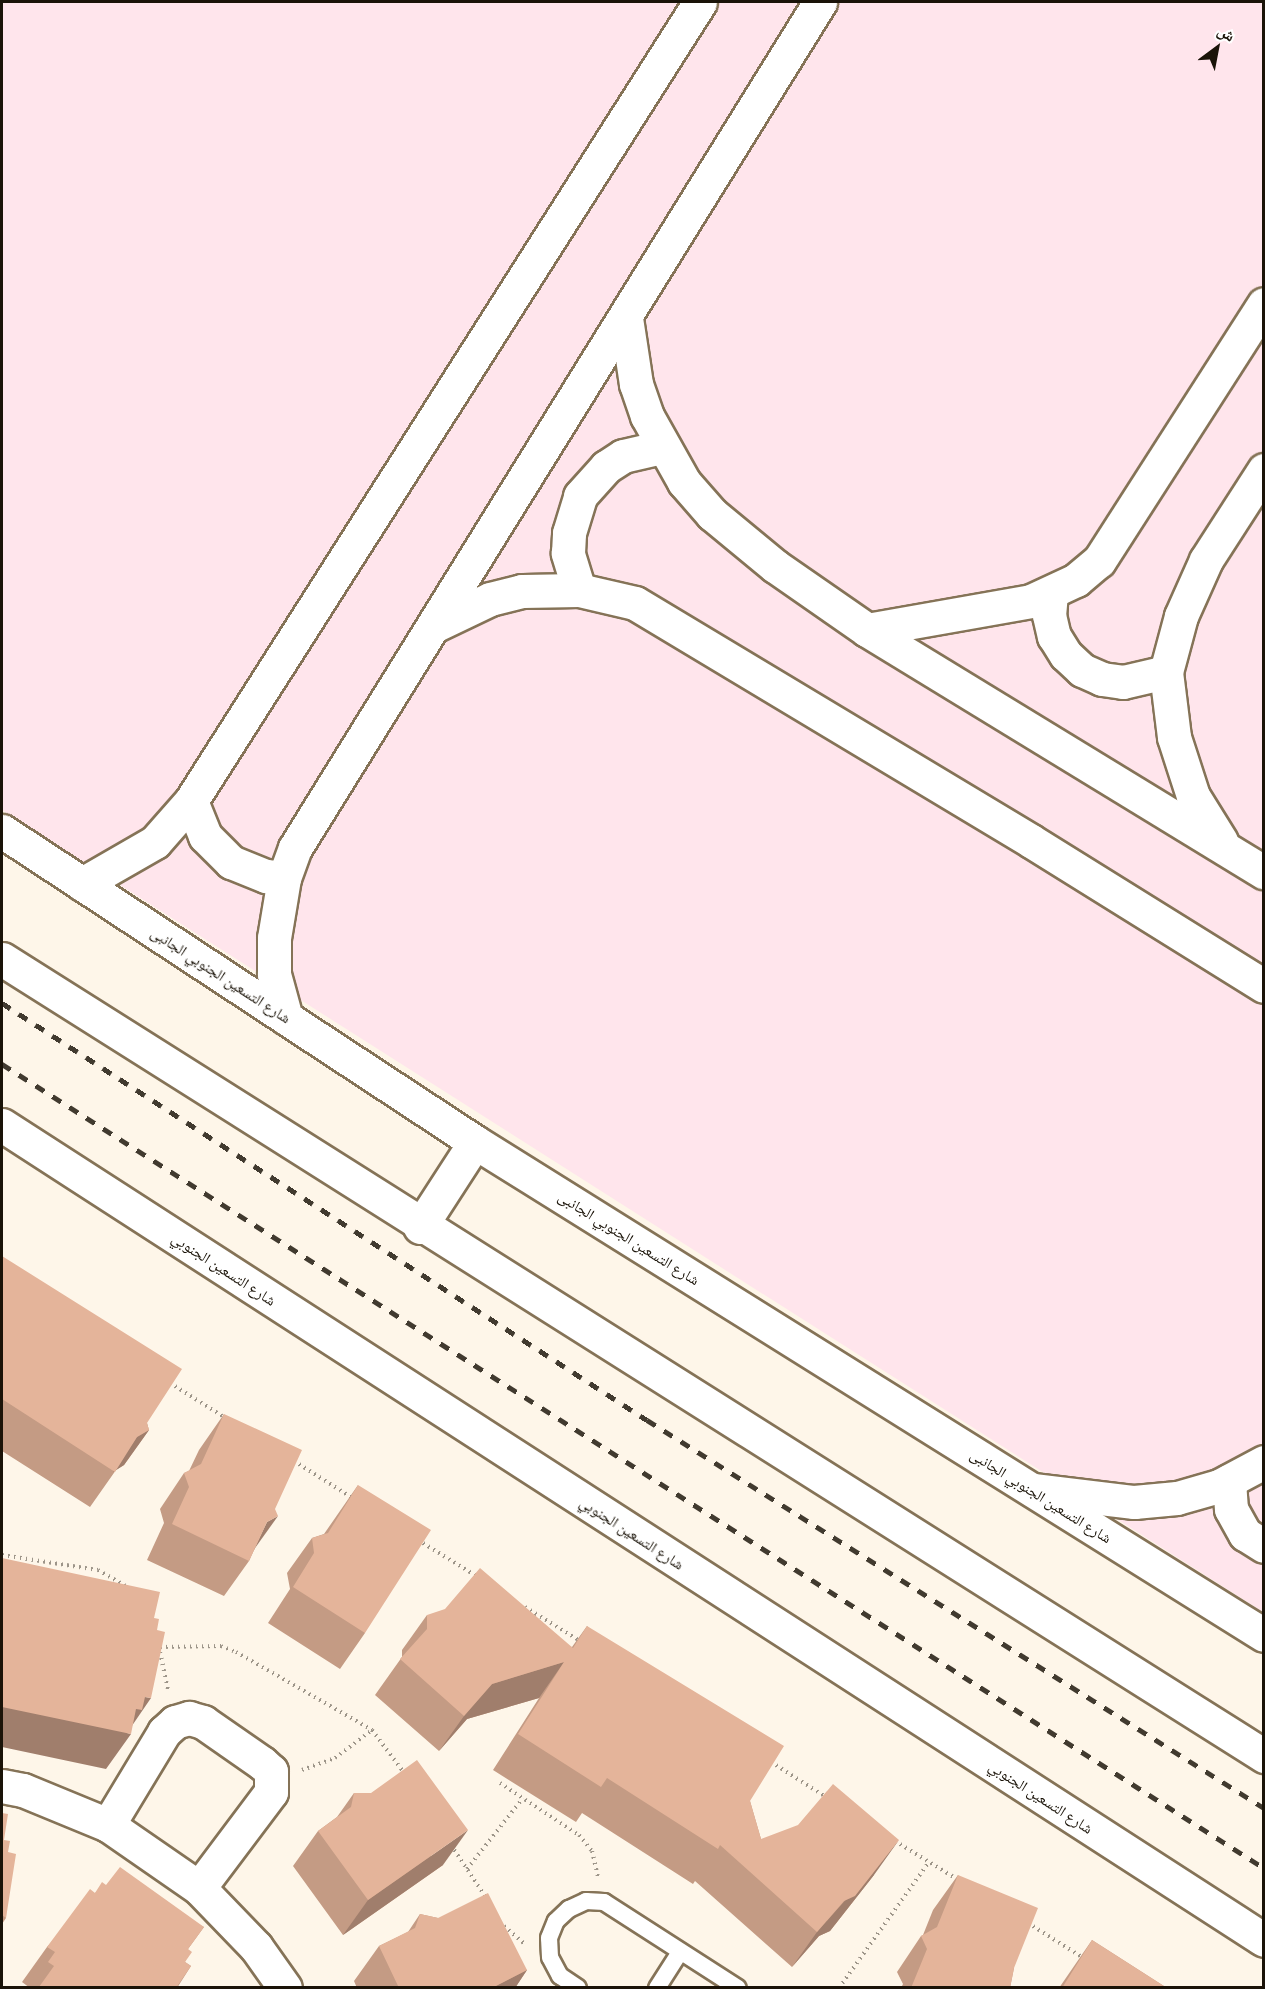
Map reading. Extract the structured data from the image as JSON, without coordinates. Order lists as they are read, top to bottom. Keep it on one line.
{"streets":{"street":["شارع التسعين الجنوبي الجانبى","شارع التسعين الجنوبي"]},"north":"top right"}
